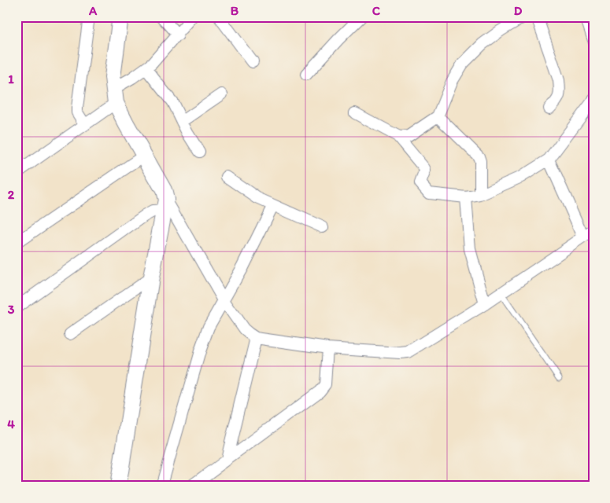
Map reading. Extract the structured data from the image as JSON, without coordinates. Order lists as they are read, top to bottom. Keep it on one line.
{"grid":{"columns":["A","B","C","D"],"rows":["1","2","3","4"]}}
